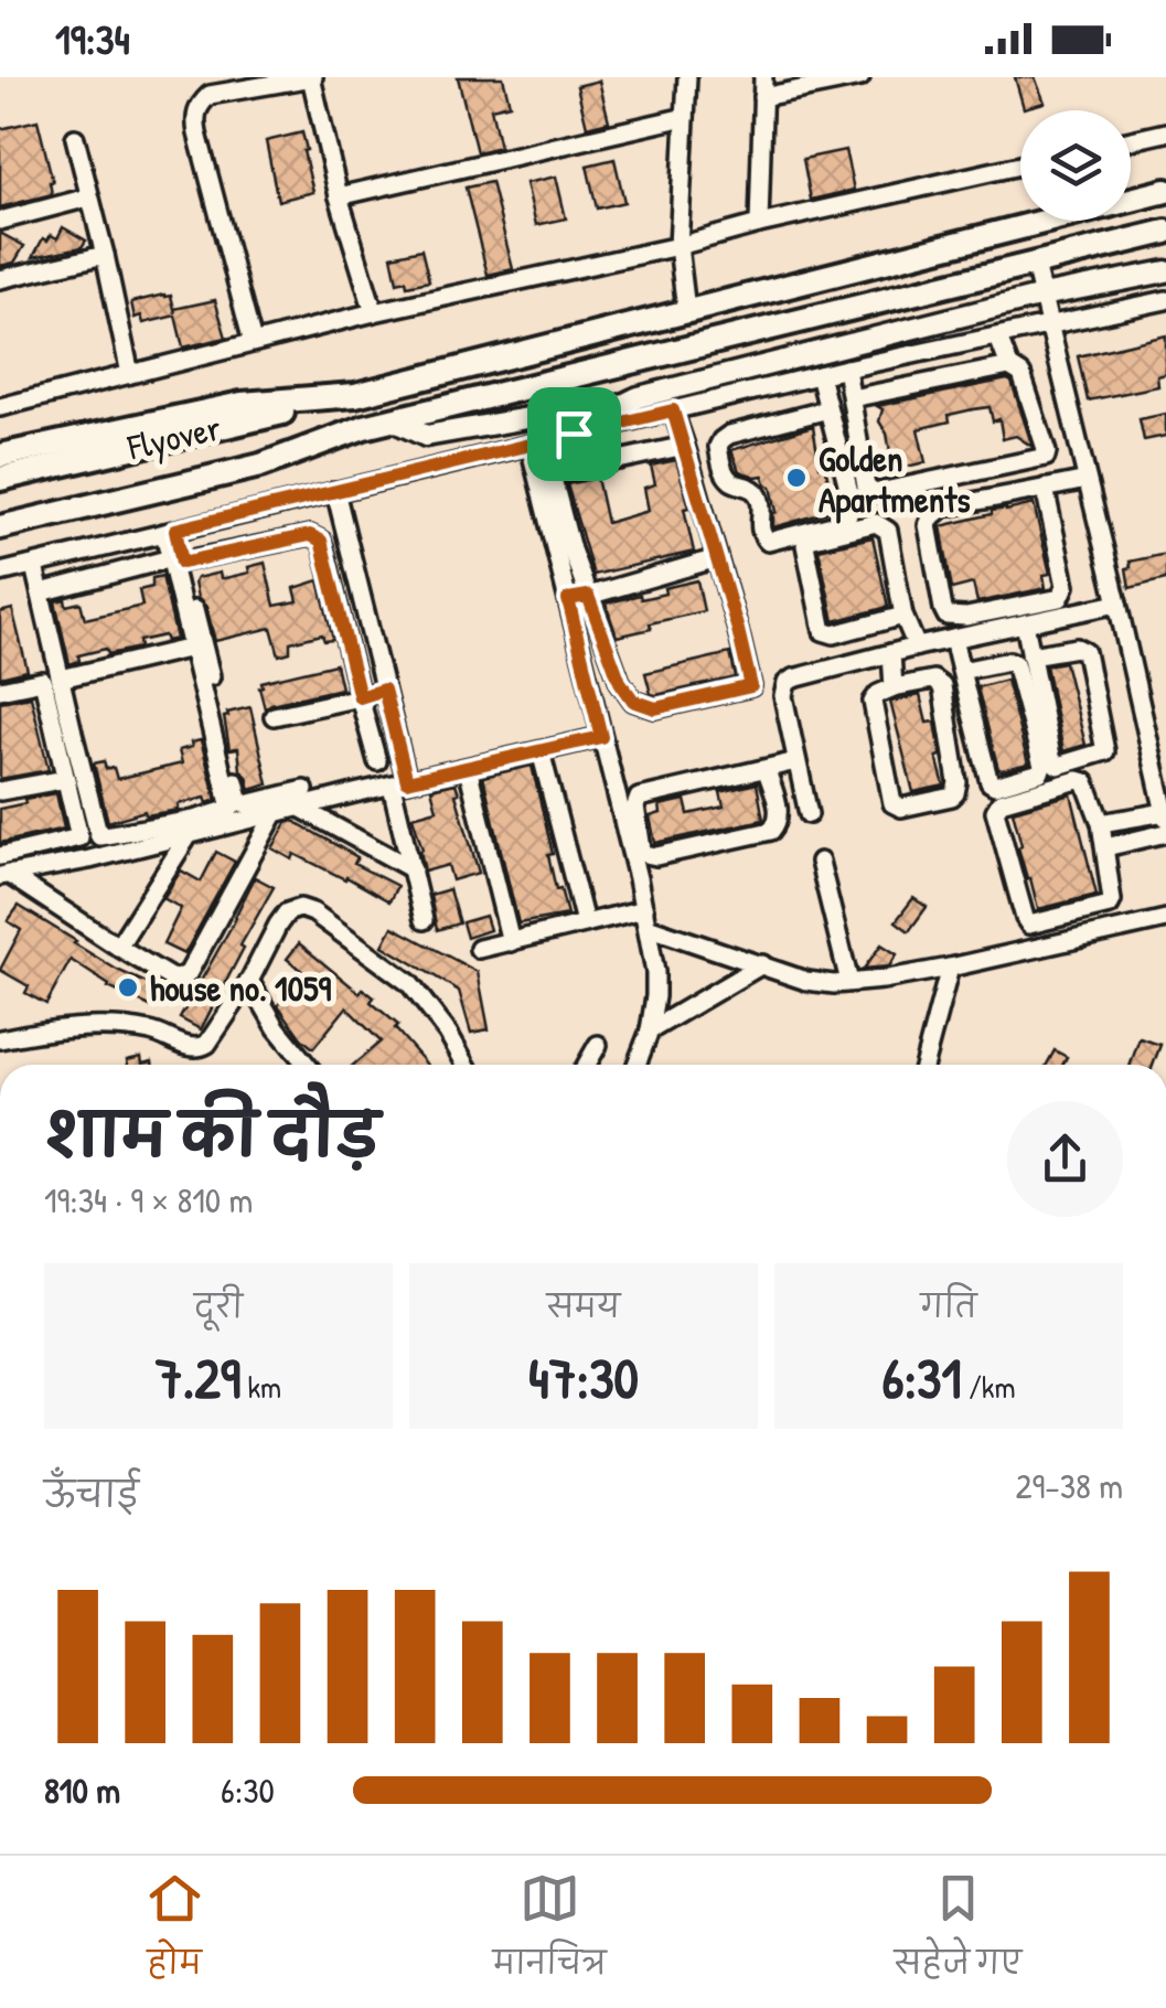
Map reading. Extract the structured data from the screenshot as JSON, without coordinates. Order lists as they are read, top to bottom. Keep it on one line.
{"streets":{"main road":["Flyover"]},"places":["Golden Apartments","house no. 1059"],"page":{"status":"19:34","heading":["शाम की दौड़","19:34 · 9 × 810 m"],"stats":[["दूरी","7.29 km"],["समय","47:30"],["गति","6:31 /km"]],"chart":["ऊँचाई","29–38 m"],"list":[{"name":"810 m","note":"6:30"}],"tabs":["होम","मानचित्र","सहेजे गए"]}}
